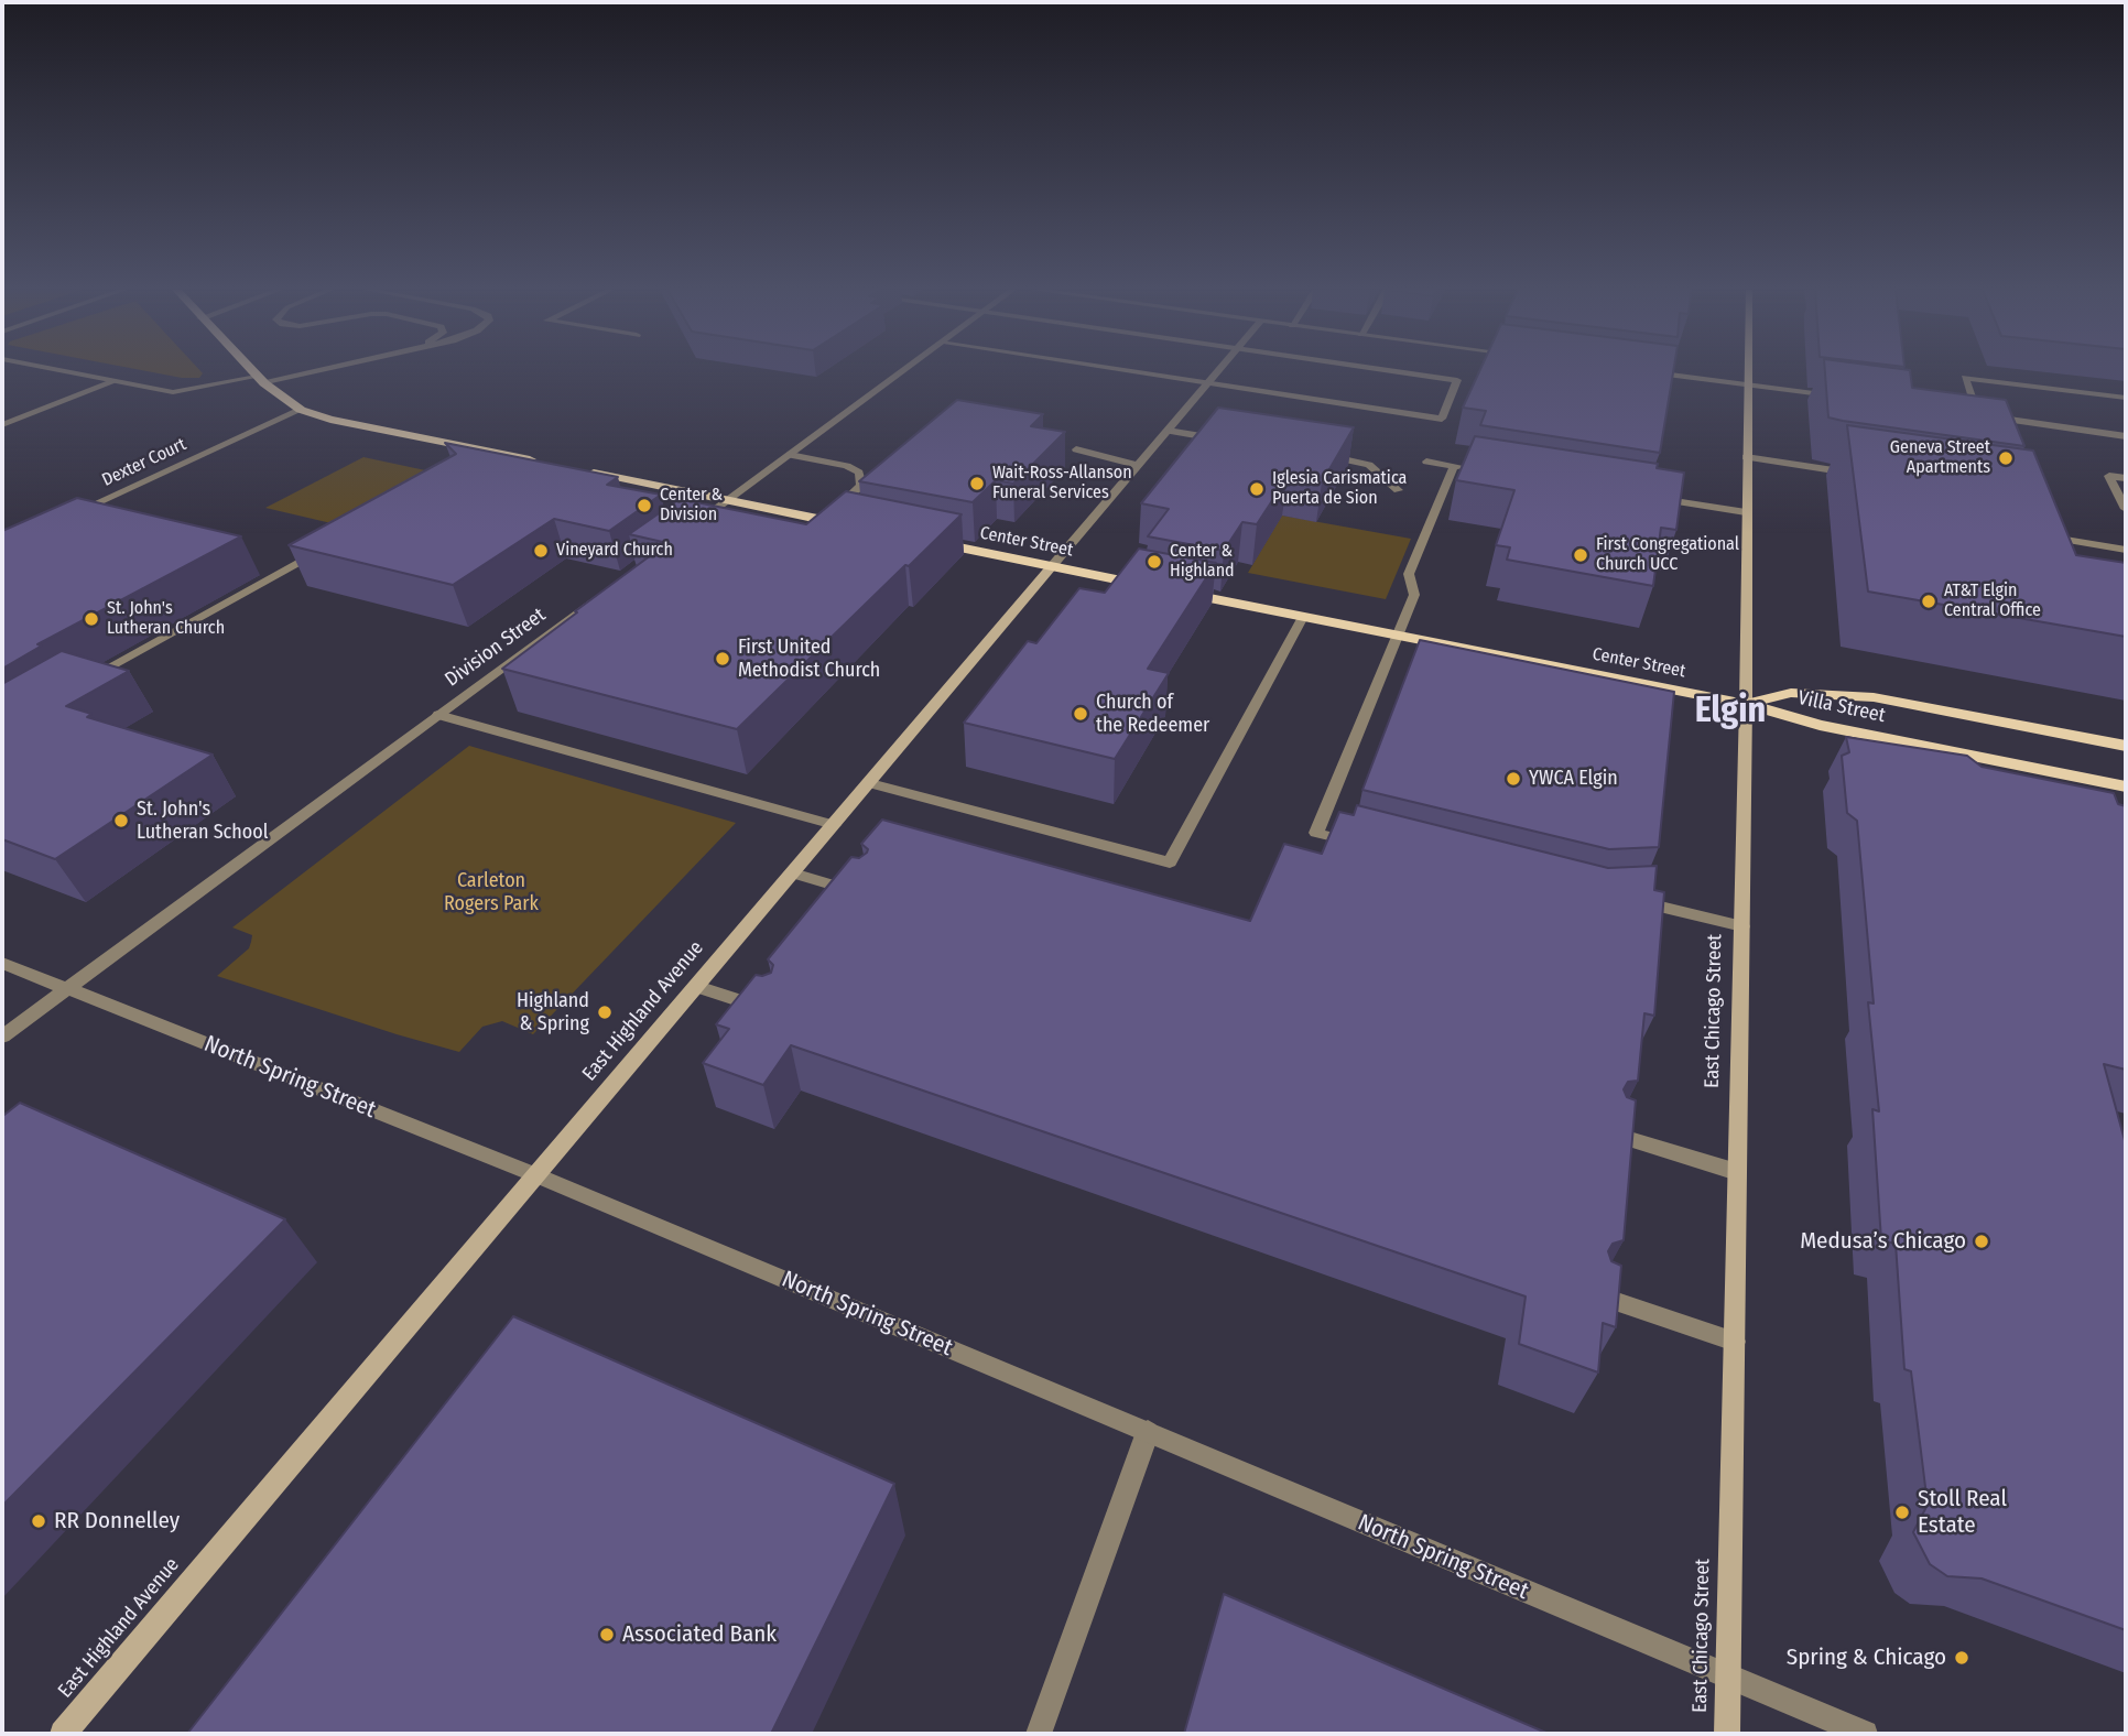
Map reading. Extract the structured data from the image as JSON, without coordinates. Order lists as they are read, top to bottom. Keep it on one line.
{"streets":{"main road":["Center Street","Villa Street"],"street":["Dexter Court","Division Street","East Highland Avenue","East Chicago Street","North Spring Street"]},"crossings":[["Center Street","Villa Street"],["Center Street","East Highland Avenue"],["Center Street","East Chicago Street"],["Division Street","North Spring Street"],["Villa Street","East Chicago Street"],["East Highland Avenue","North Spring Street"],["East Chicago Street","North Spring Street"]],"districts":["Elgin"],"parks":["Carleton Rogers Park"],"places":["Geneva Street Apartments","Wait-Ross-Allanson Funeral Services","Iglesia Carismatica Puerta de Sion","Center & Division","Vineyard Church","First Congregational Church UCC","Center & Highland","AT&T Elgin Central Office","St. John's Lutheran Church","First United Methodist Church","Church of the Redeemer","YWCA Elgin","St. John's Lutheran School","Highland & Spring","Medusa’s Chicago","Stoll Real Estate","RR Donnelley","Associated Bank","Spring & Chicago"]}
